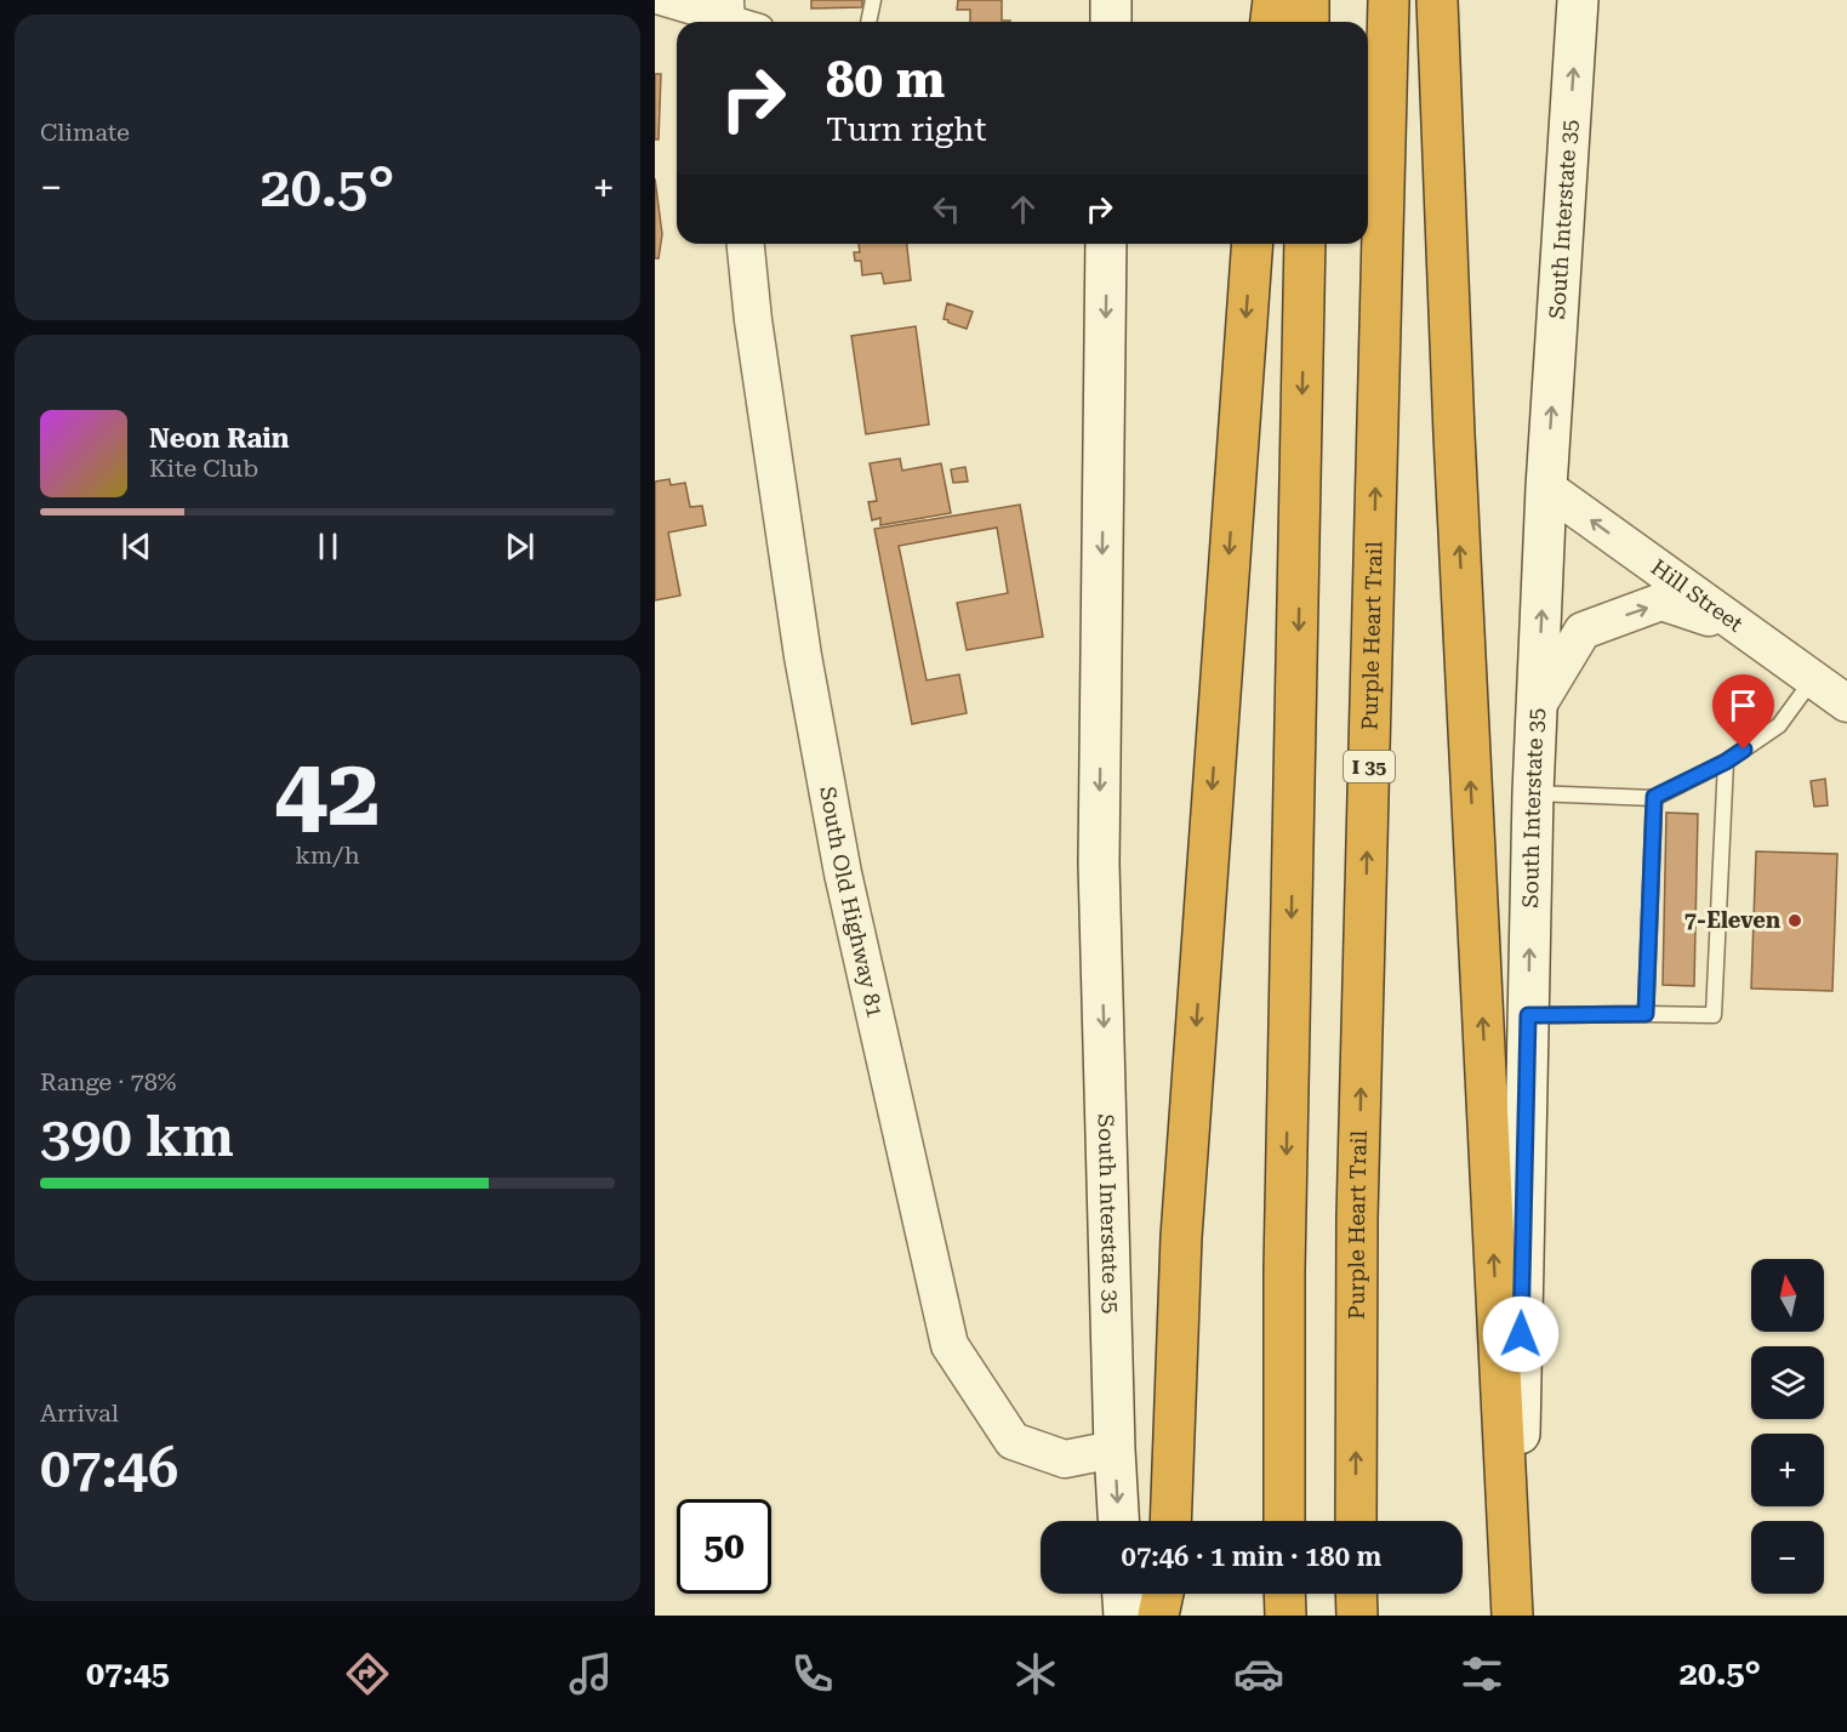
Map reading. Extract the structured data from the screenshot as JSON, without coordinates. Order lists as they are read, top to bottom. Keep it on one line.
{"streets":{"highway":["Purple Heart Trail","I 35"],"main road":["South Interstate 35"],"street":["Hill Street","South Old Highway 81"]},"crossings":[["South Interstate 35","Hill Street"],["South Interstate 35","South Old Highway 81"]],"one_way":["Hill Street"],"places":["7-Eleven"],"north":"top","page":{"tile":["Climate",["42","km/h"],["Range · 78%","390 km"],["Arrival","07:46"]],"turn":["80 m","Turn right"],"heat":["−","20.5°","+"],"song":["Neon Rain","Kite Club"],"map_buttons":["+","−"],"limit":"50","trip":"07:46 · 1 min · 180 m","tabs":["07:45","20.5°"]}}
